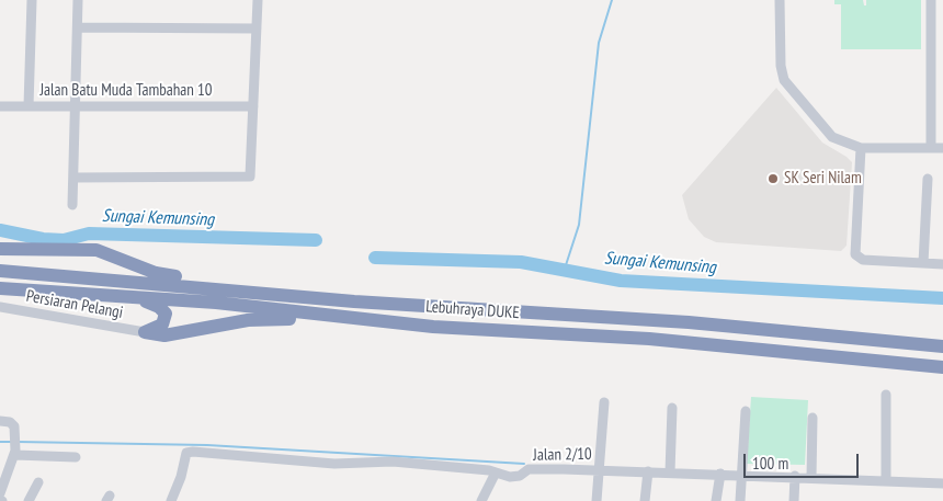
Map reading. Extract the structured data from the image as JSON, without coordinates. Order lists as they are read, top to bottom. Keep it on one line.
{"streets":{"highway":["Lebuhraya DUKE"],"street":["Jalan Batu Muda Tambahan 10","Persiaran Pelangi","Jalan 2/10"]},"water":["Sungai Kemunsing"],"places":["SK Seri Nilam"],"scale_bar":"100 m"}
